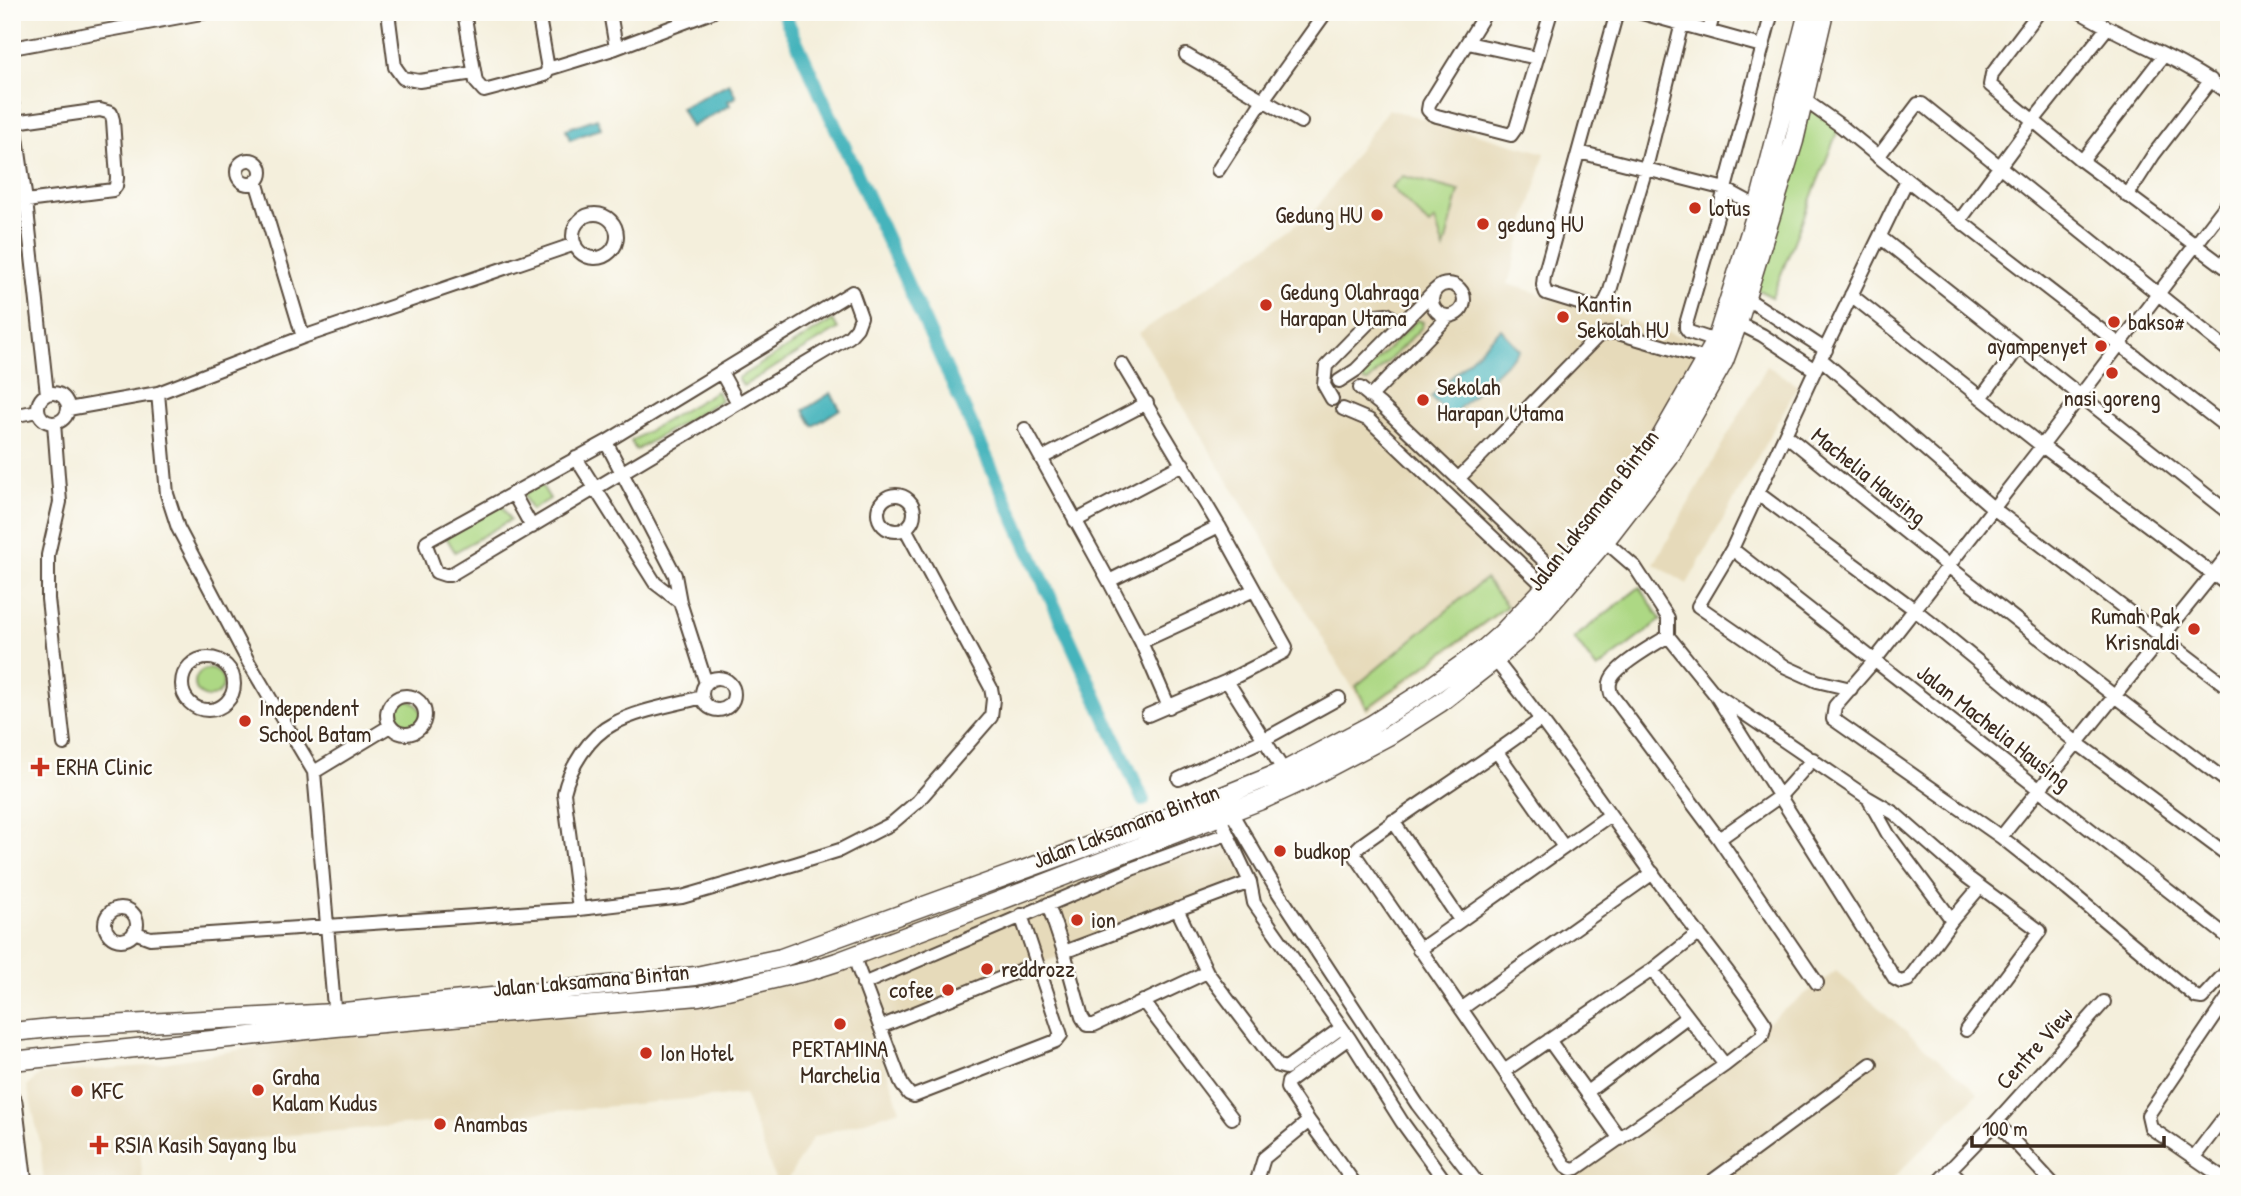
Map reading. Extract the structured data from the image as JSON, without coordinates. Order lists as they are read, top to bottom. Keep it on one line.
{"streets":{"main road":["Jalan Laksamana Bintan"],"street":["Machelia Hausing","Jalan Machelia Hausing","Centre View"]},"places":{"other":["lotus","Gedung HU","gedung HU","Gedung Olahraga Harapan Utama","Kantin Sekolah HU","bakso#","ayampenyet","nasi goreng","Sekolah Harapan Utama","Rumah Pak Krisnaldi","Independent School Batam","budkop","ion","reddrozz","cofee","PERTAMINA Marchelia","Ion Hotel","Graha Kalam Kudus","KFC","Anambas"],"health":["ERHA Clinic","RSIA Kasih Sayang Ibu"]},"scale_bar":"100 m"}
